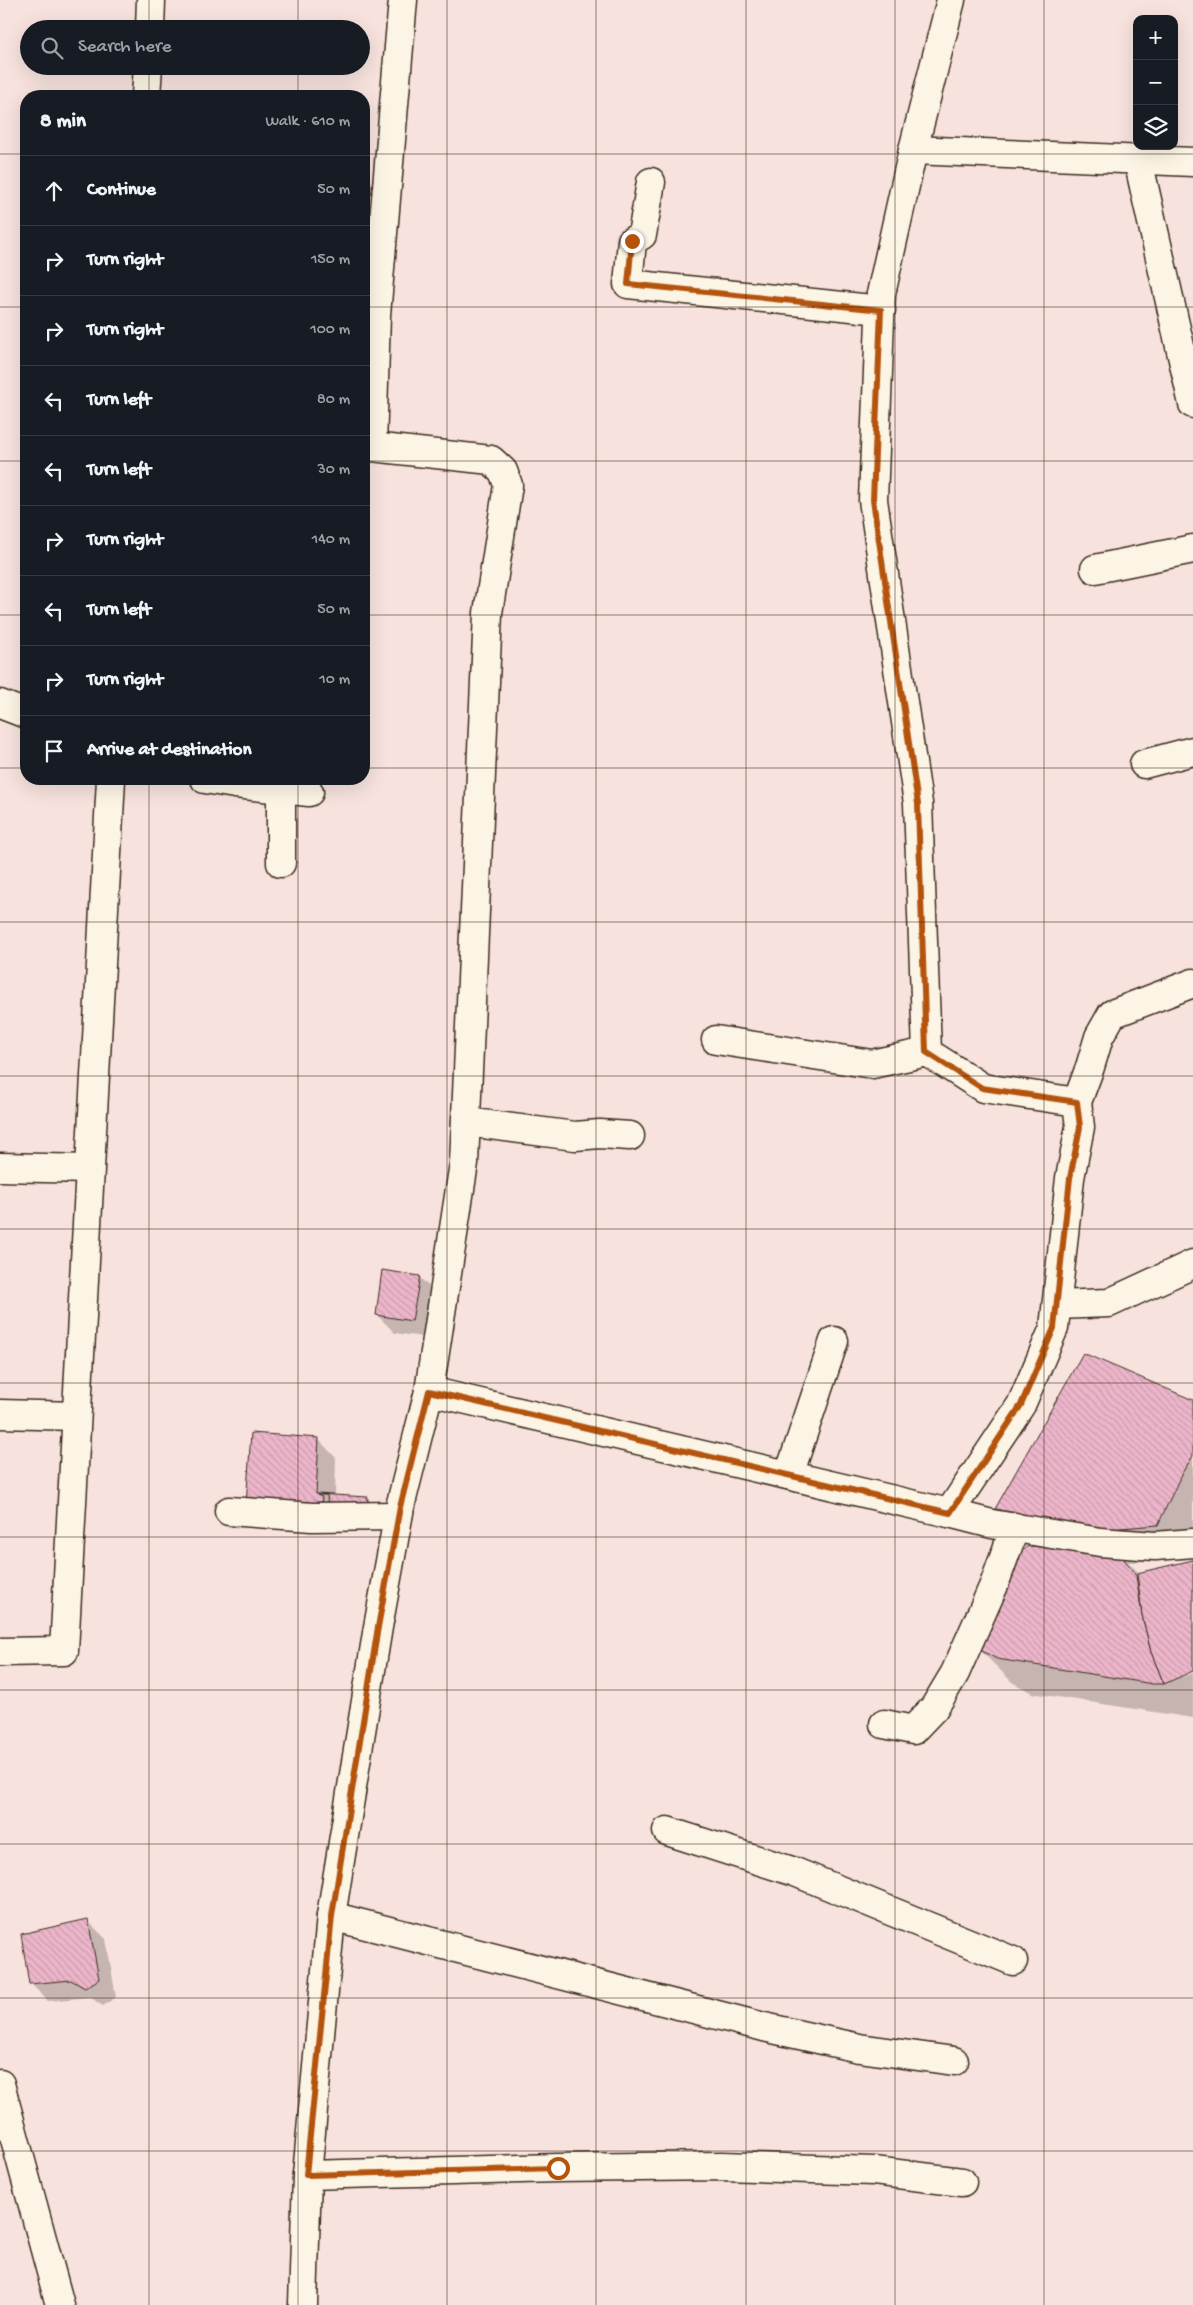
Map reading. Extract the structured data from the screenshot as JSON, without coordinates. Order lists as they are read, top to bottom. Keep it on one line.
{"page":{"map_buttons":["+","−"],"search":"Search here","heading":["8 min","Walk · 610 m"],"list":[["Continue","50 m"],["Turn right","150 m"],["Turn right","100 m"],["Turn left","80 m"],["Turn left","30 m"],["Turn right","140 m"],["Turn left","50 m"],["Turn right","10 m"],"Arrive at destination"]}}
